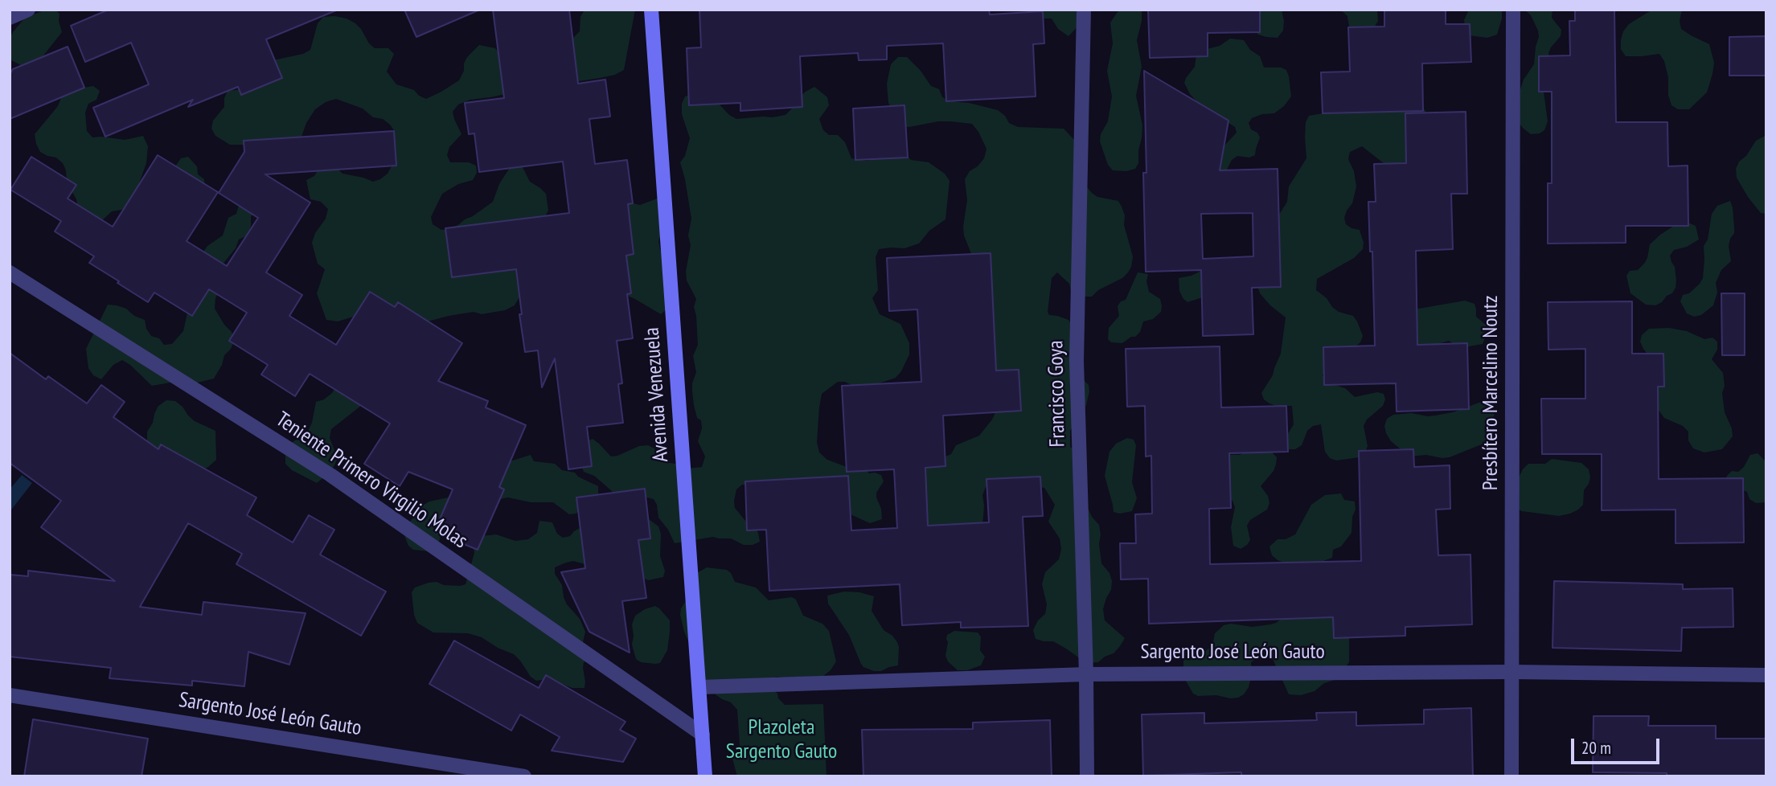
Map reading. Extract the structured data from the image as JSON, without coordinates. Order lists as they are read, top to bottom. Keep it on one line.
{"streets":{"main road":["Avenida Venezuela"],"street":["Presbítero Marcelino Noutz","Francisco Goya","Teniente Primero Virgilio Molas","Sargento José León Gauto"]},"crossings":[["Presbítero Marcelino Noutz","Sargento José León Gauto"],["Francisco Goya","Sargento José León Gauto"],["Avenida Venezuela","Teniente Primero Virgilio Molas"],["Avenida Venezuela","Sargento José León Gauto"]],"parks":["Plazoleta Sargento Gauto"],"scale_bar":"20 m"}
